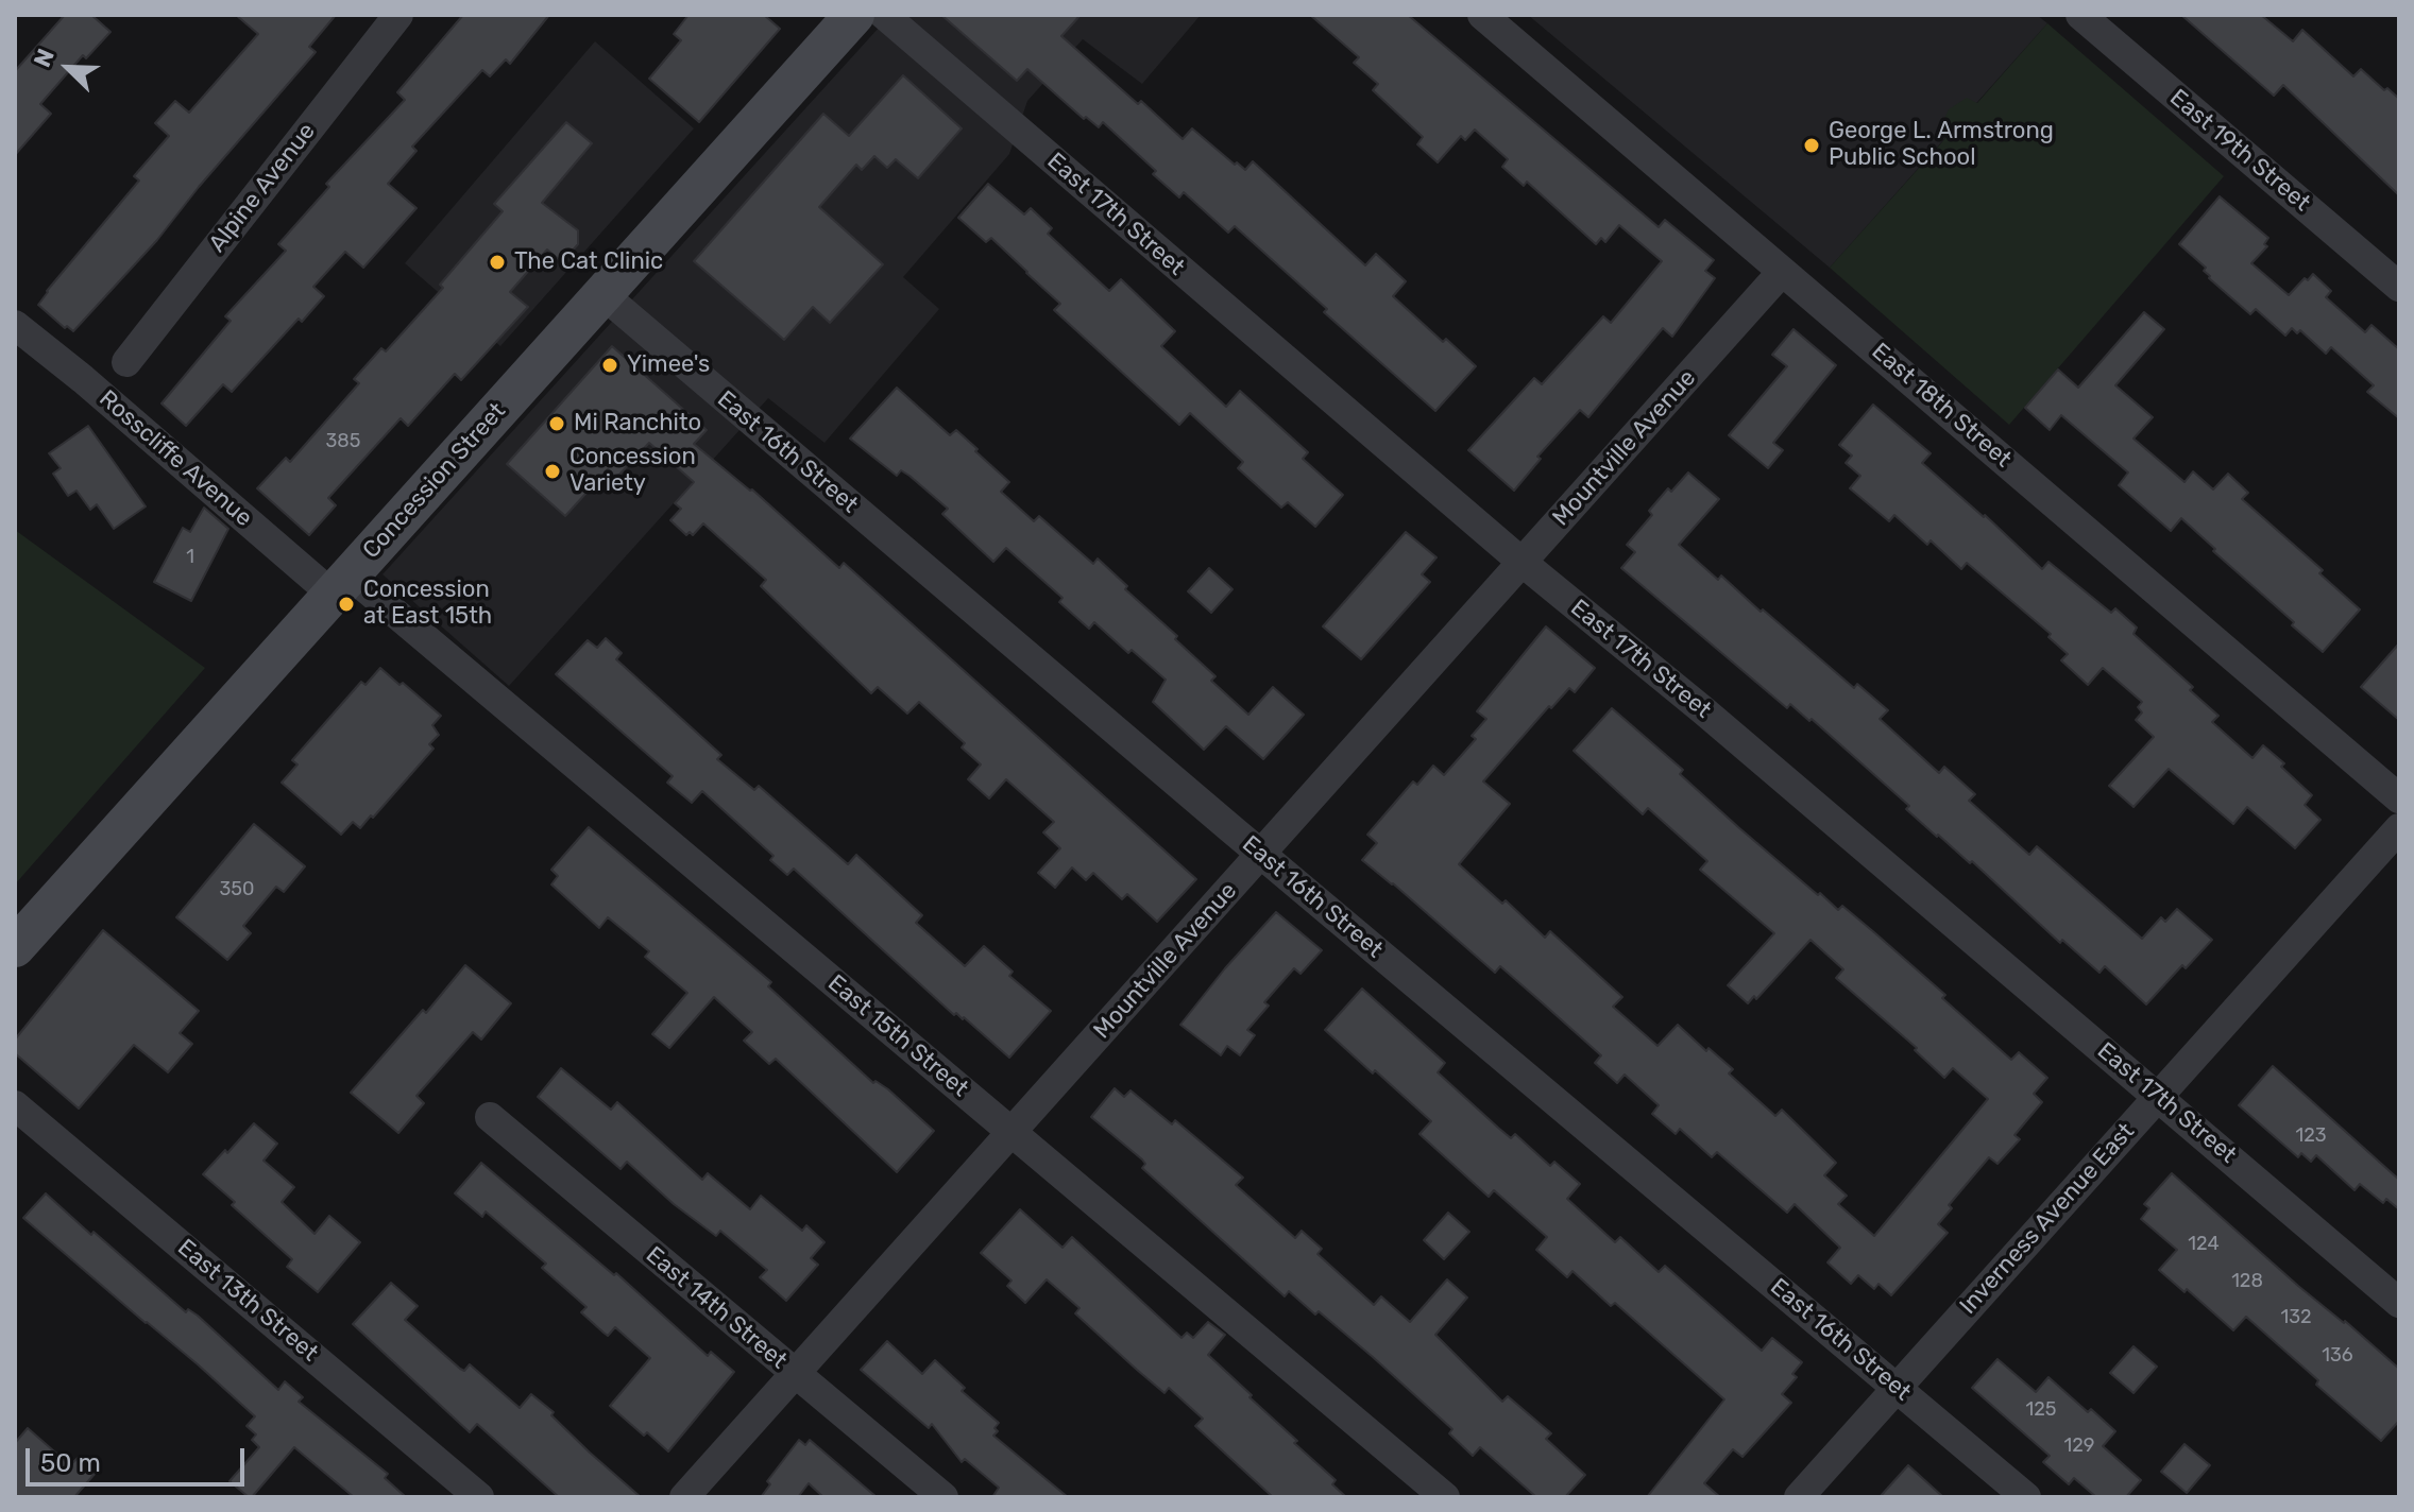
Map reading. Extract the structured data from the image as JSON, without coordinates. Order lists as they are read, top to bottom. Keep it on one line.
{"streets":{"main road":["Concession Street"],"street":["East 19th Street","Alpine Avenue","East 17th Street","East 18th Street","Mountville Avenue","East 16th Street","Rosscliffe Avenue","East 15th Street","Inverness Avenue East","East 13th Street","East 14th Street"]},"crossings":[["East 17th Street","Mountville Avenue"],["East 17th Street","Inverness Avenue East"],["East 18th Street","Mountville Avenue"],["Mountville Avenue","East 16th Street"],["Mountville Avenue","East 15th Street"],["Mountville Avenue","East 14th Street"],["East 16th Street","Concession Street"],["East 16th Street","Inverness Avenue East"],["Rosscliffe Avenue","Concession Street"],["Rosscliffe Avenue","East 15th Street"],["Concession Street","East 15th Street"]],"places":["George L. Armstrong Public School","The Cat Clinic","Yimee's","Mi Ranchito","Concession Variety","Concession at East 15th"],"house_numbers":["385","1","350","123","124","128","132","136","125","129"],"scale_bar":"50 m","north":"top left"}
